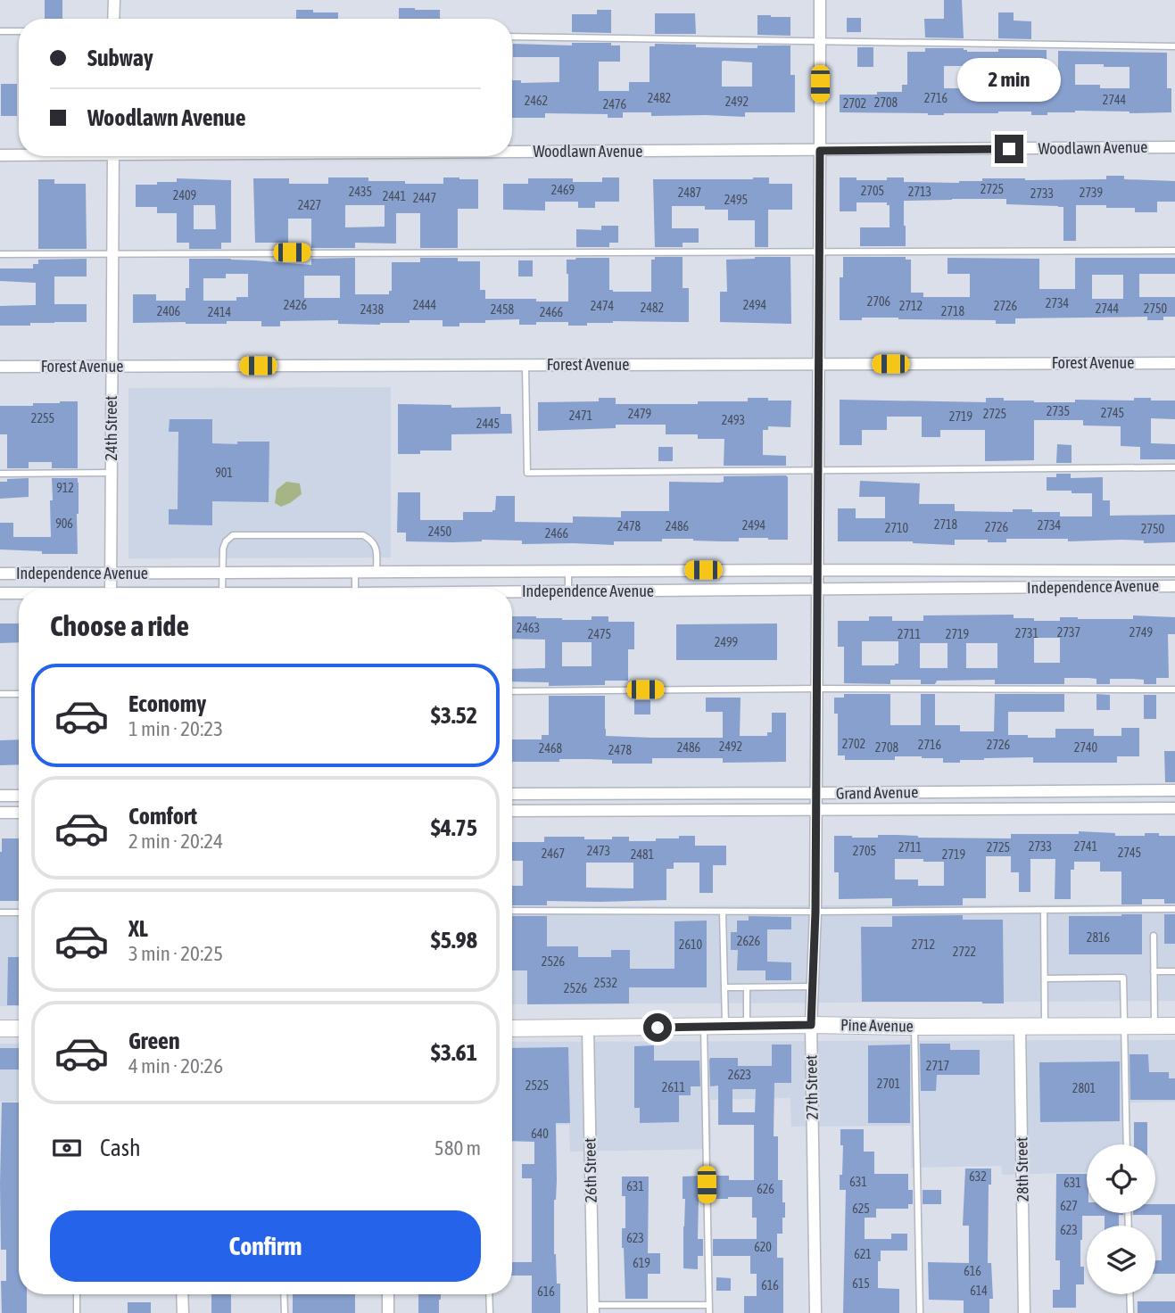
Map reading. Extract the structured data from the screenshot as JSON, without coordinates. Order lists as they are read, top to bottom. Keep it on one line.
{"streets":{"main road":["Pine Avenue"],"street":["Woodlawn Avenue","Forest Avenue","24th Street","Independence Avenue","Grand Avenue","27th Street","28th Street","26th Street"]},"crossings":[["Woodlawn Avenue","27th Street"],["Forest Avenue","24th Street"],["Forest Avenue","27th Street"],["24th Street","Independence Avenue"],["Independence Avenue","27th Street"],["Grand Avenue","27th Street"],["Pine Avenue","27th Street"],["Pine Avenue","28th Street"],["Pine Avenue","26th Street"]],"house_numbers":["2482","2716","2744","2462","2492","2708","2702","2476","2725","2469","2705","2435","2713","2487","2739","2733","2409","2441","2447","2495","2427","2706","2734","2426","2444","2494","2474","2712","2726","2482","2744","2750","2438","2458","2406","2718","2414","2466","2735","2745","2479","2725","2471","2719","2255","2493","2445","901","912","906","2718","2494","2734","2478","2486","2726","2710","2750","2450","2466","2463","2737","2749","2731","2475","2711","2719","2499","2702","2716","2726","2492","2486","2708","2740","2468","2478","2733","2741","2711","2725","2473","2705","2745","2467","2481","2719","2816","2626","2610","2712","2722","2526","2532","2526","2717","2623","2701","2525","2611","2801","640","632","631","631","631","626","627","625","623","623","620","621","619","616","615","616","614","616"],"page":{"banner":["Subway","Woodlawn Avenue"],"bubble":"2 min","heading":"Choose a ride","list":[{"name":"Economy","note":"1 min · 20:23","value":"$3.52"},{"name":"Comfort","note":"2 min · 20:24","value":"$4.75"},{"name":"XL","note":"3 min · 20:25","value":"$5.98"},{"name":"Green","note":"4 min · 20:26","value":"$3.61"}],"pay":["Cash","580 m"],"buttons":"Confirm"}}
